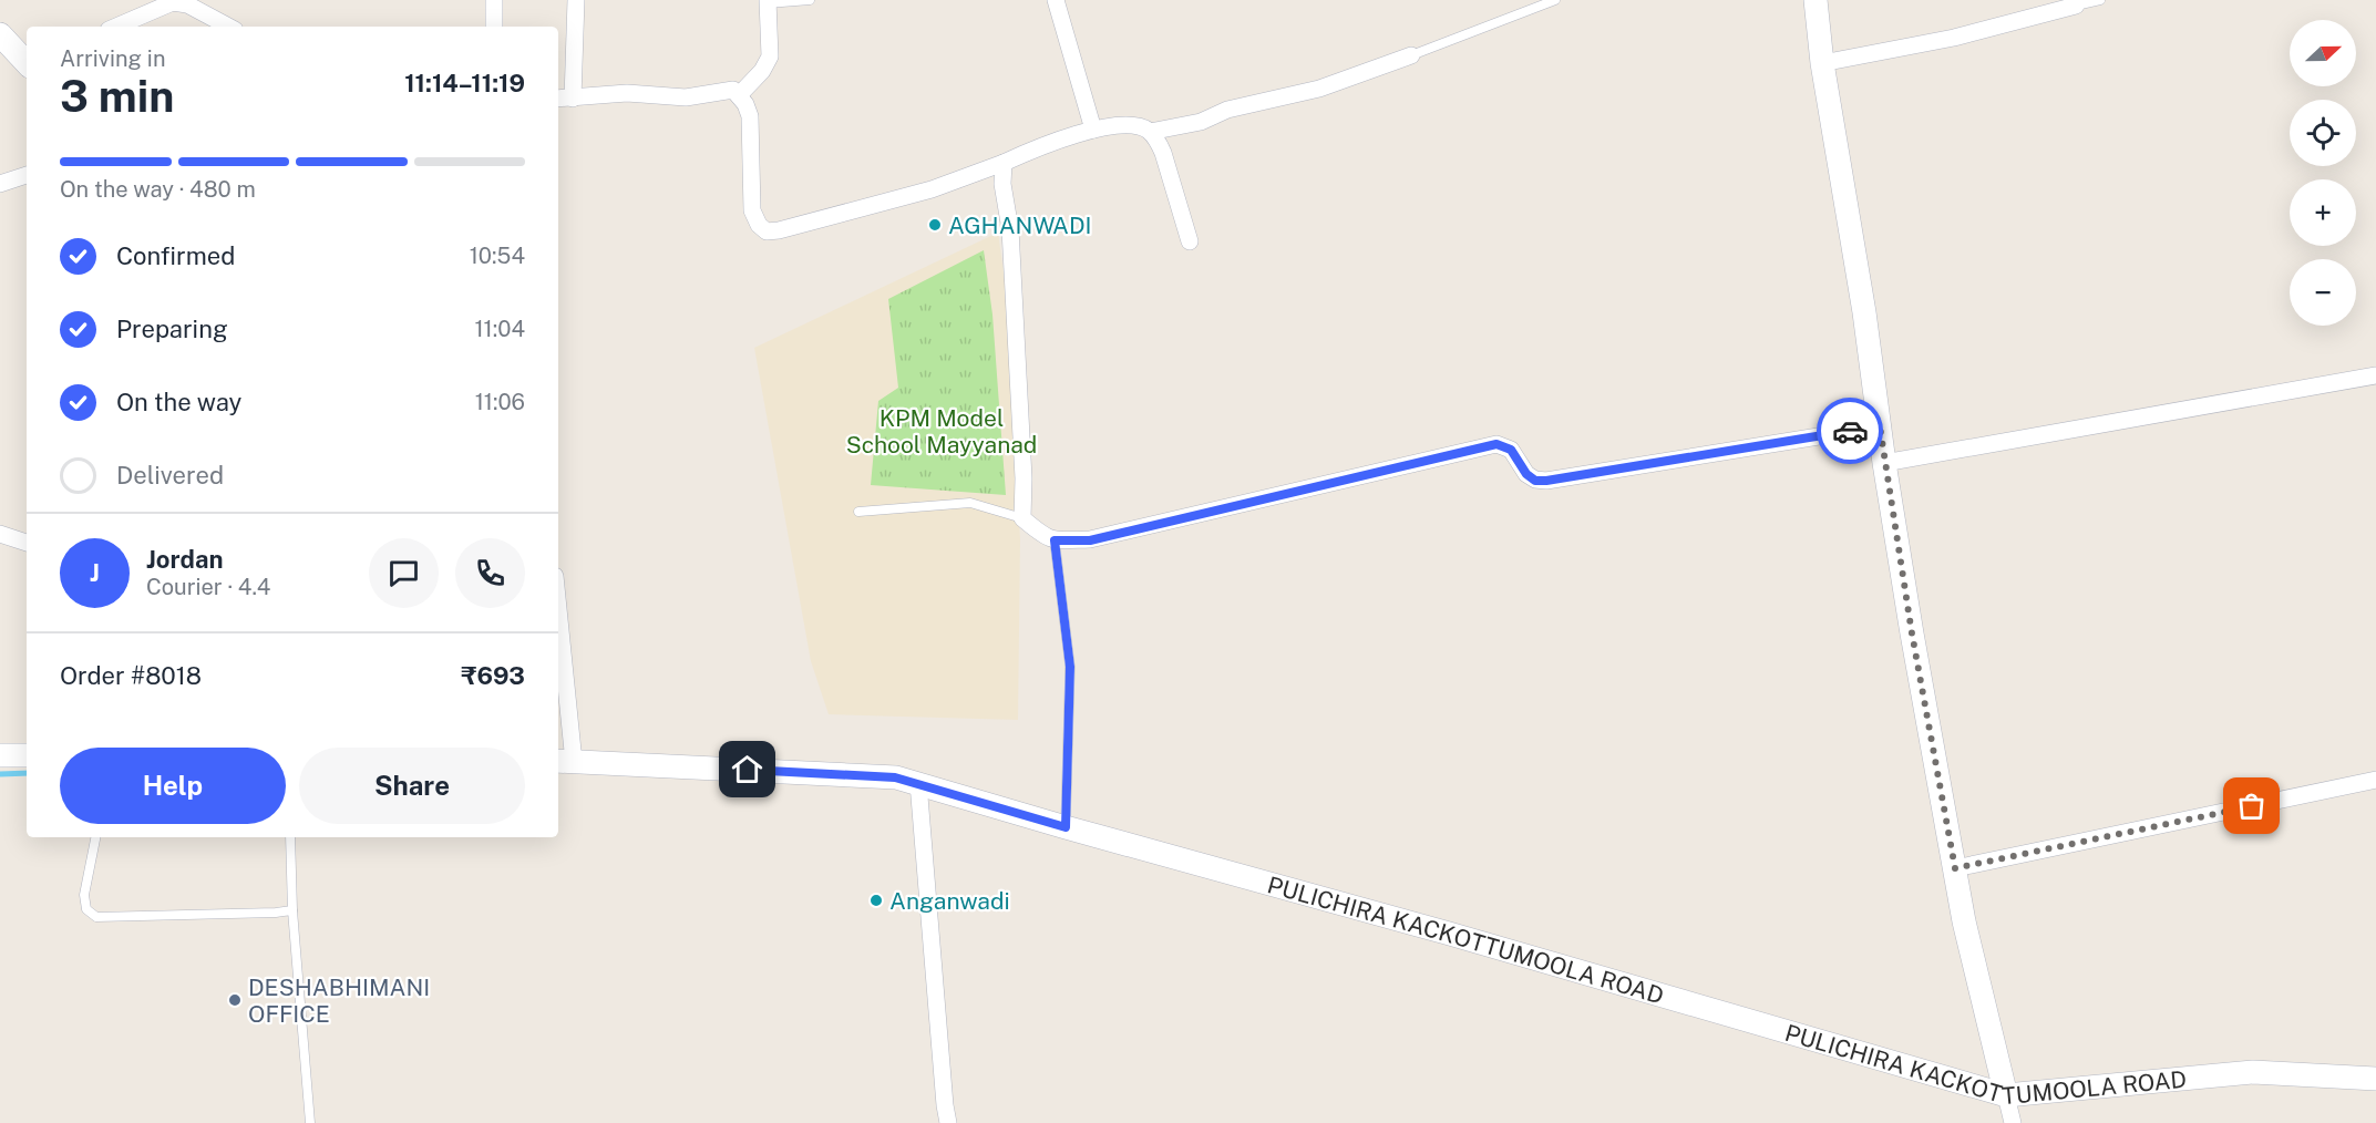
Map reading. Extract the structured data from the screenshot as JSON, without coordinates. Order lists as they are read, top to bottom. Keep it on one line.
{"streets":{"main road":["PULICHIRA KACKOTTUMOOLA ROAD"]},"parks":["KPM Model School Mayyanad"],"places":["AGHANWADI","Anganwadi","DESHABHIMANI OFFICE"],"north":"right","page":{"map_buttons":["+","−"],"heading":["3 min","Arriving in","11:14–11:19"],"panel":["Jordan","Courier · 4.4","Order #8018","₹693"],"bar":"On the way · 480 m","list":[["Confirmed","10:54"],["Preparing","11:04"],["On the way","11:06"],"Delivered"],"round":"J","buttons":["Help","Share"]}}
